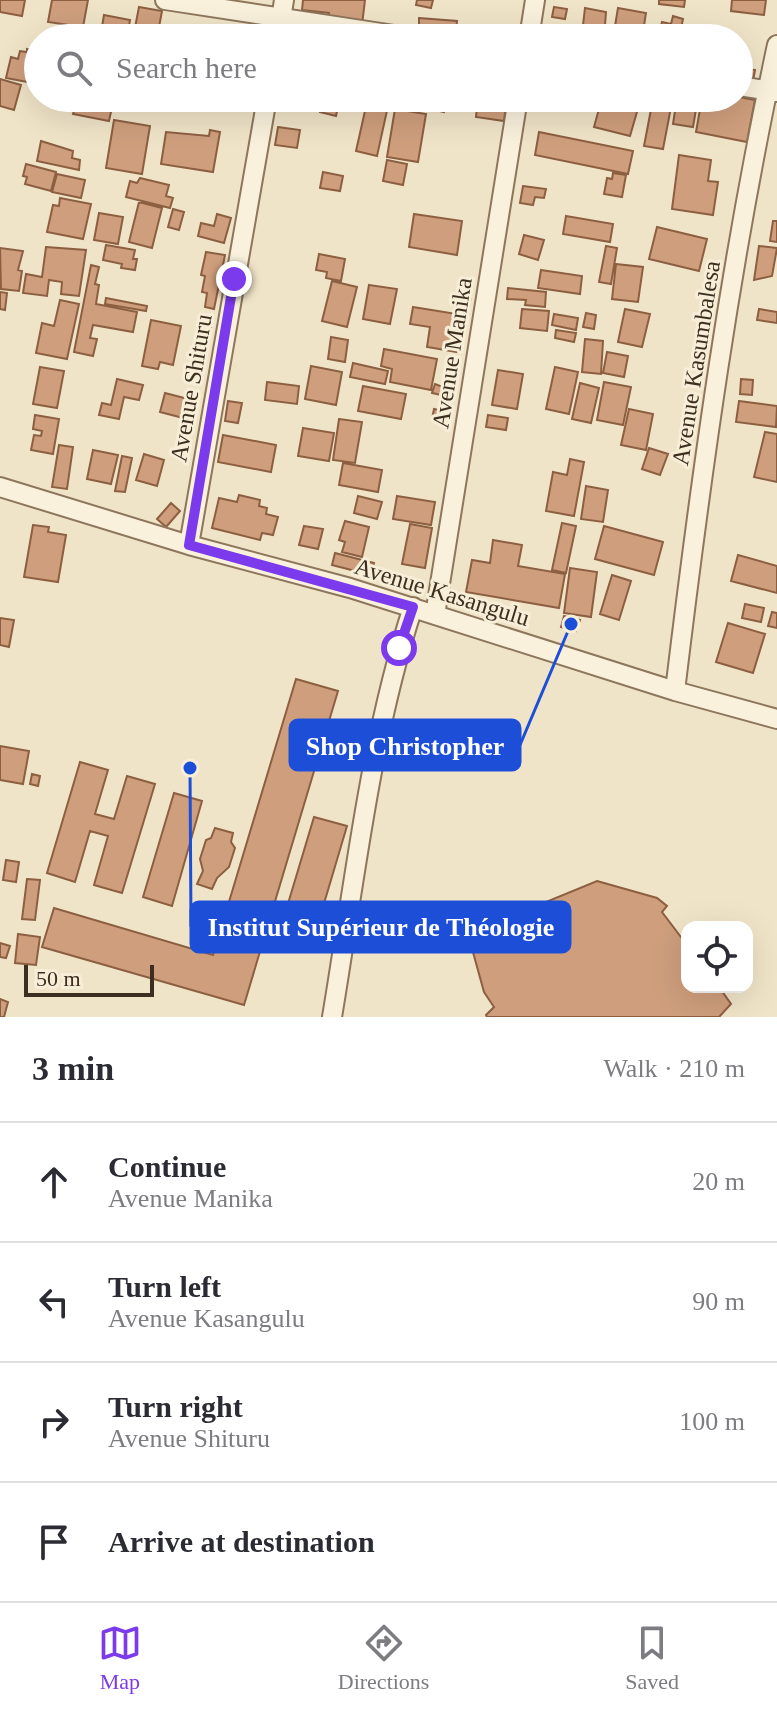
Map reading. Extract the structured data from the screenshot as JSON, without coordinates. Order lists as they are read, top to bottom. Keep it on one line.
{"streets":{"street":["Avenue Manika","Avenue Kasumbalesa","Avenue Shituru","Avenue Kasangulu"]},"crossings":[["Avenue Manika","Avenue Kasangulu"],["Avenue Kasumbalesa","Avenue Kasangulu"],["Avenue Shituru","Avenue Kasangulu"]],"places":["Shop Christopher","Institut Supérieur de Théologie"],"scale_bar":"50 m","page":{"search":"Search here","scale":"50 m","heading":["3 min","Walk · 210 m"],"list":[["Continue","Avenue Manika","20 m"],["Turn left","Avenue Kasangulu","90 m"],["Turn right","Avenue Shituru","100 m"],"Arrive at destination"],"nav":["Map","Directions","Saved"]}}
